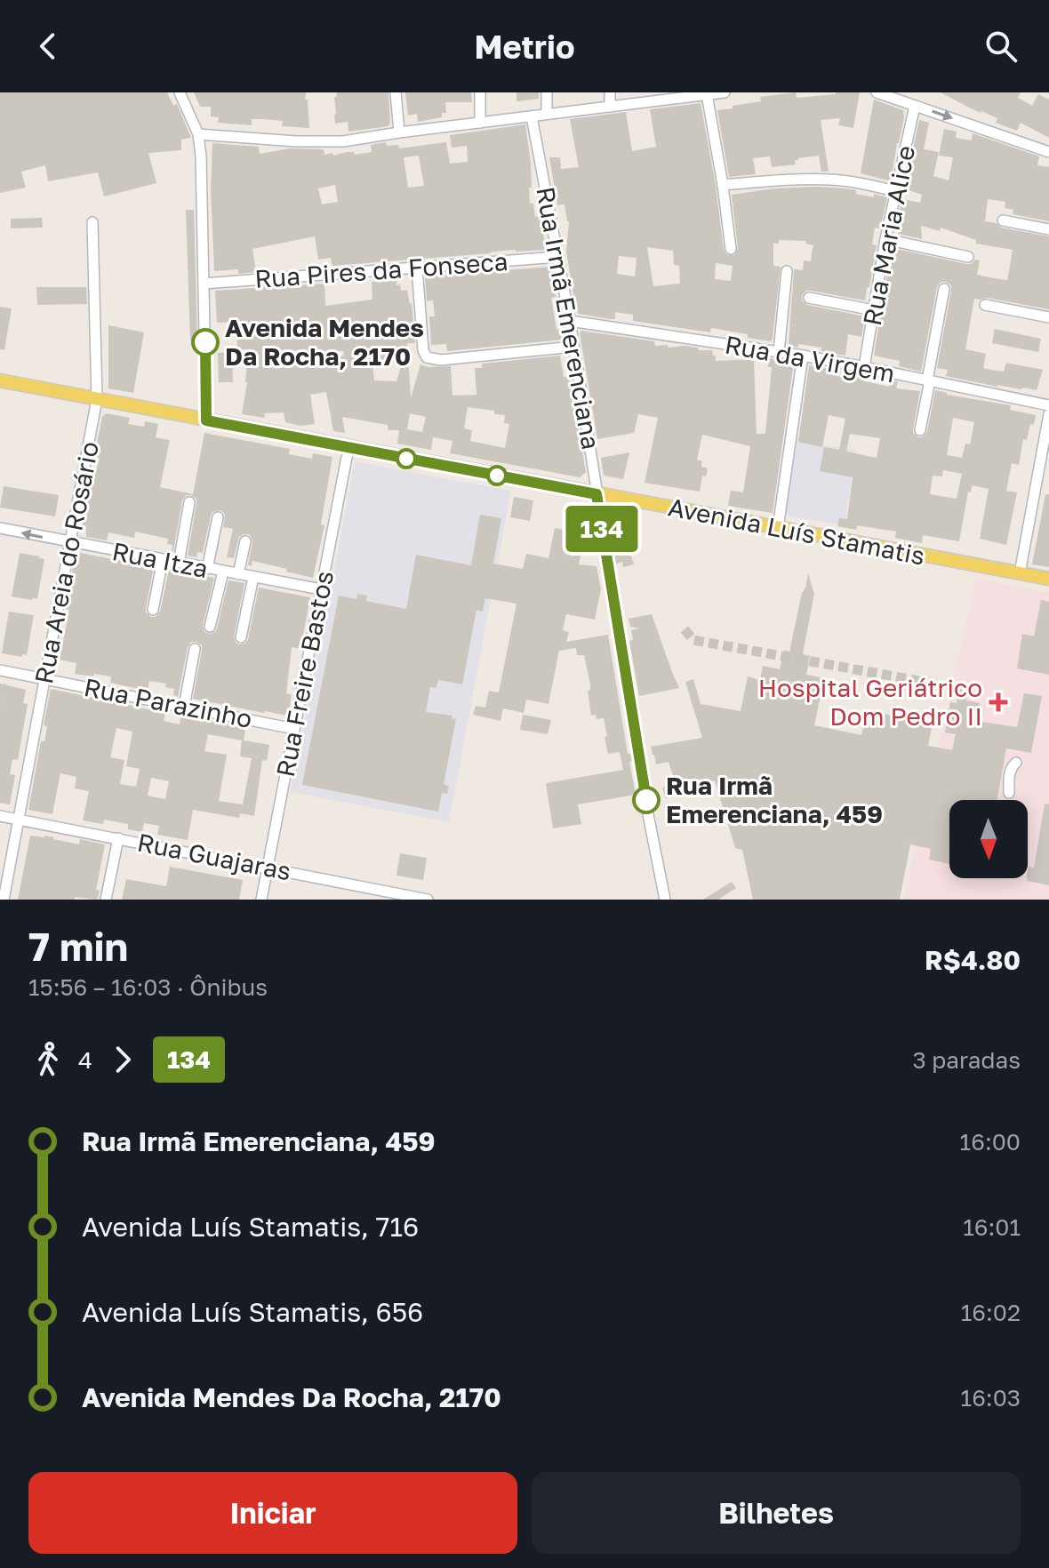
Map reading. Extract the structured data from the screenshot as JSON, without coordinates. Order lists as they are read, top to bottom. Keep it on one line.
{"streets":{"main road":["Avenida Luís Stamatis"],"street":["Rua Maria Alice","Rua Pires da Fonseca","Rua Irmã Emerenciana","Rua da Virgem","Rua Itza","Rua Areia do Rosário","Rua Freire Bastos","Rua Parazinho","Rua Guajaras"]},"crossings":[["Rua Maria Alice","Rua da Virgem"],["Rua Pires da Fonseca","Rua Irmã Emerenciana"],["Rua Irmã Emerenciana","Rua da Virgem"],["Rua Irmã Emerenciana","Avenida Luís Stamatis"],["Avenida Luís Stamatis","Rua Areia do Rosário"],["Avenida Luís Stamatis","Rua Freire Bastos"],["Rua Itza","Rua Areia do Rosário"],["Rua Itza","Rua Freire Bastos"],["Rua Areia do Rosário","Rua Parazinho"],["Rua Areia do Rosário","Rua Guajaras"],["Rua Freire Bastos","Rua Parazinho"],["Rua Freire Bastos","Rua Guajaras"]],"places":{"other":["Avenida Mendes Da Rocha, 2170","Rua Irmã Emerenciana, 459"],"health":["Hospital Geriátrico Dom Pedro II"]},"lines":["bus line 134"],"north":"bottom","page":{"header":"Metrio","on_map":"134","heading":["7 min","15:56 – 16:03 · Ônibus","R$4.80"],"legs":["4","134","3 paradas"],"list":[{"name":"Rua Irmã Emerenciana, 459","value":"16:00"},{"name":"Avenida Luís Stamatis, 716","value":"16:01"},{"name":"Avenida Luís Stamatis, 656","value":"16:02"},{"name":"Avenida Mendes Da Rocha, 2170","value":"16:03"}],"buttons":["Iniciar","Bilhetes"]}}
